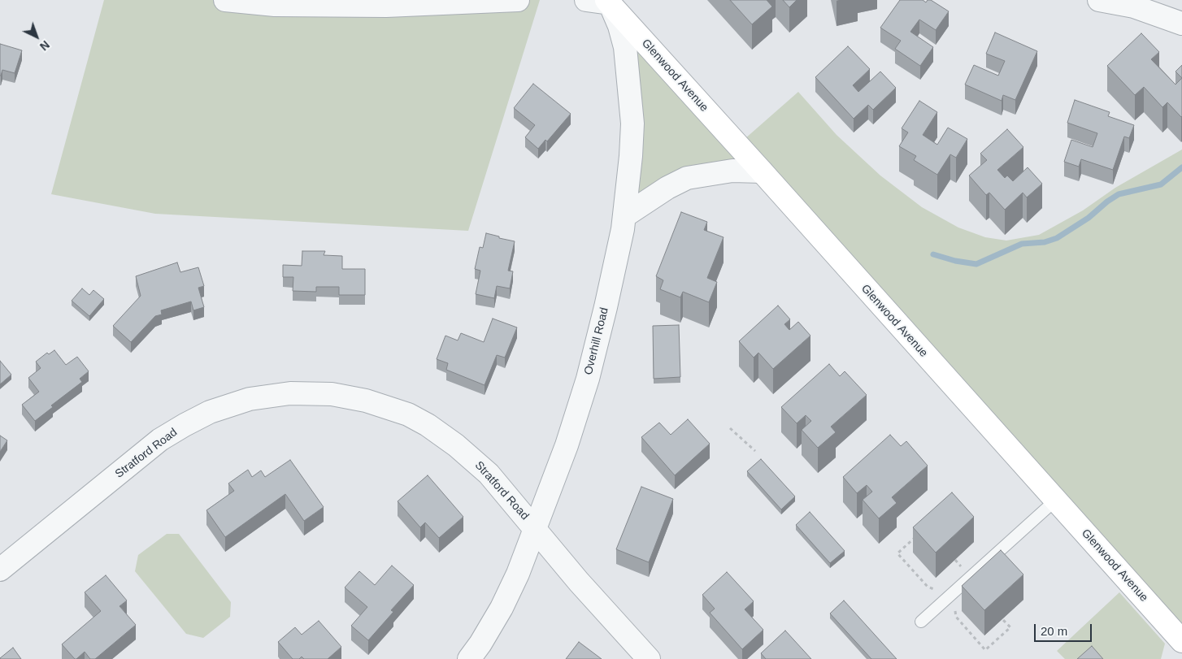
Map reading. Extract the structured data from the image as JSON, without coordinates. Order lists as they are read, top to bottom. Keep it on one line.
{"streets":{"street":["Glenwood Avenue","Overhill Road","Stratford Road"]},"crossings":[["Glenwood Avenue","Overhill Road"],["Overhill Road","Stratford Road"]],"scale_bar":"20 m","north":"bottom right"}
